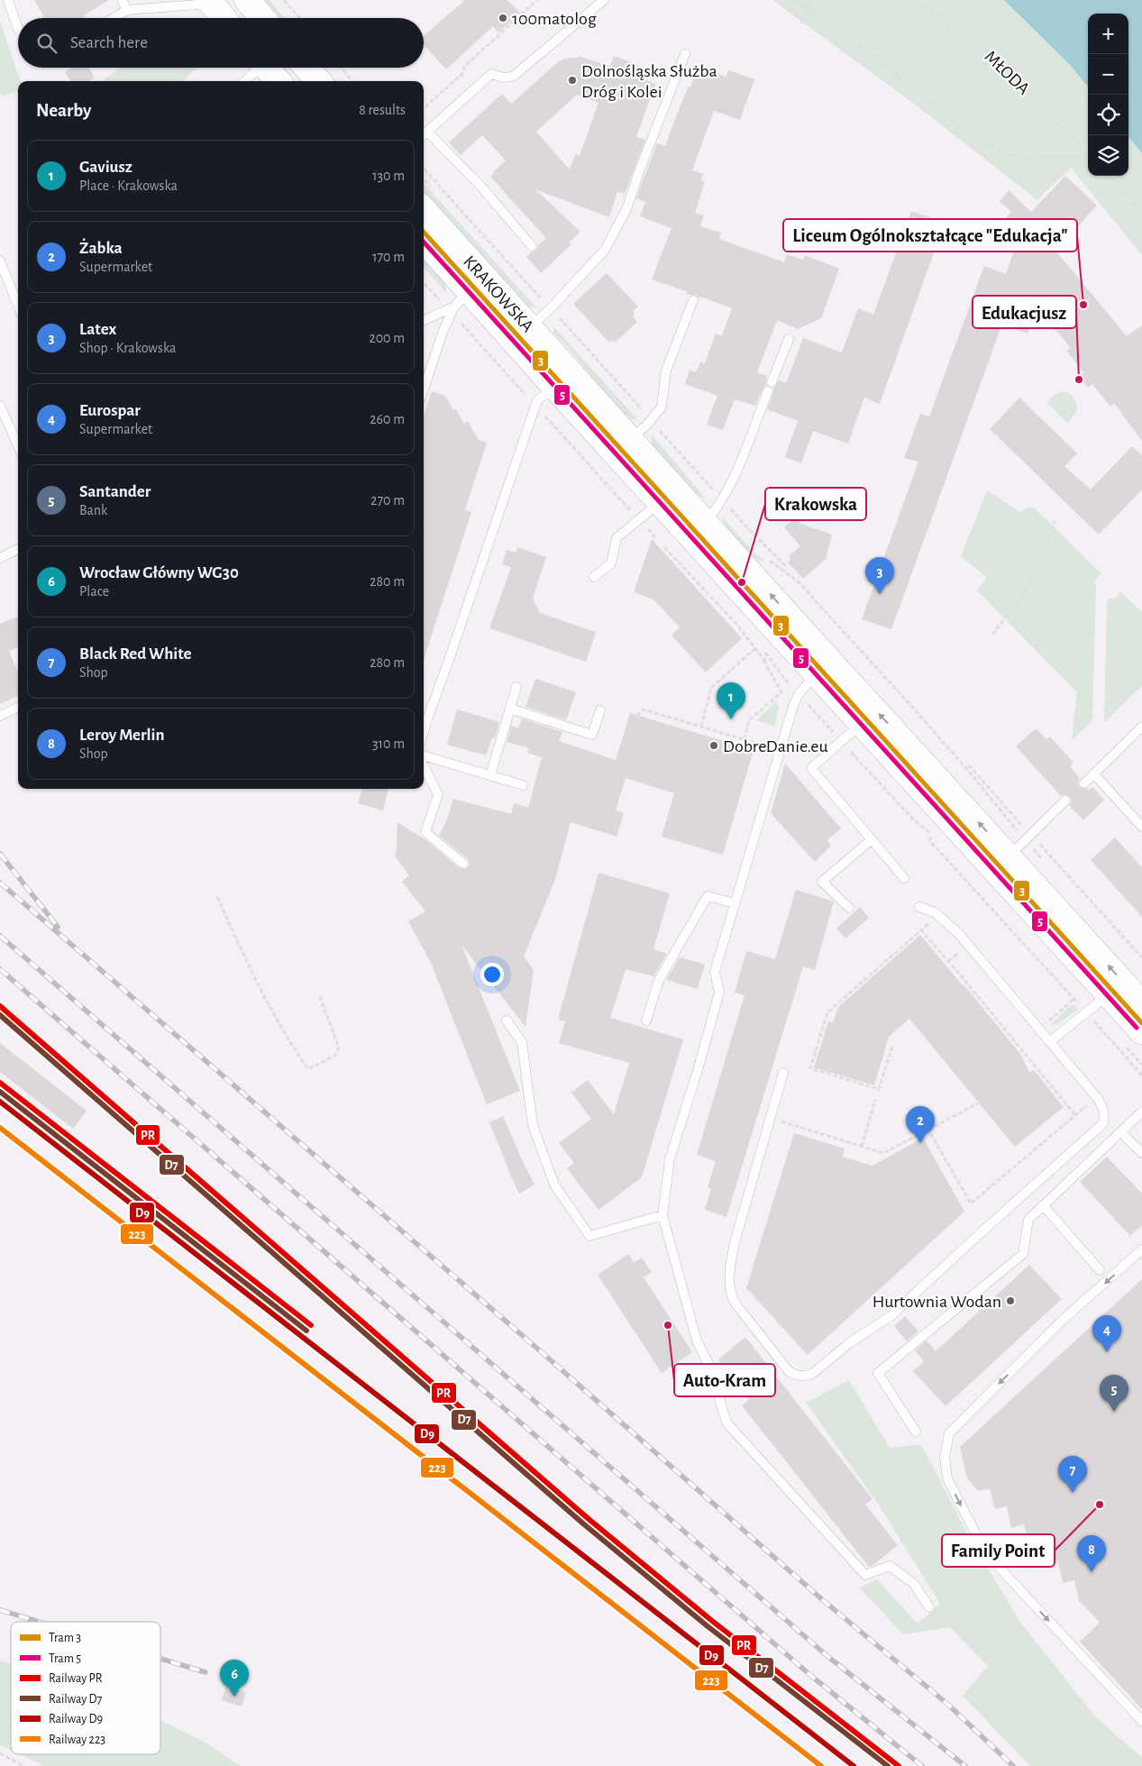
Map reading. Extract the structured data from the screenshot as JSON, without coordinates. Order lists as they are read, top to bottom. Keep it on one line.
{"streets":{"main road":["KRAKOWSKA"],"path":["MŁODA"]},"places":["100matolog","Dolnośląska Służba Dróg i Kolei","Liceum Ogólnokształcące \"Edukacja\"","Edukacjusz","Krakowska","DobreDanie.eu","Hurtownia Wodan","Auto-Kram","Family Point"],"lines":["tram line 3","tram line 5","rail line PR","rail line D7","rail line D9","rail line 223"],"legend":["Tram 3","Tram 5","Railway PR","Railway D7","Railway D9","Railway 223"],"page":{"map_buttons":["+","−"],"search":"Search here","heading":["Nearby","8 results"],"list":[{"mark":"1","name":"Gaviusz","note":"Place · Krakowska","value":"130 m"},{"mark":"2","name":"Żabka","note":"Supermarket","value":"170 m"},{"mark":"3","name":"Latex","note":"Shop · Krakowska","value":"200 m"},{"mark":"4","name":"Eurospar","note":"Supermarket","value":"260 m"},{"mark":"5","name":"Santander","note":"Bank","value":"270 m"},{"mark":"6","name":"Wrocław Główny WG30","note":"Place","value":"280 m"},{"mark":"7","name":"Black Red White","note":"Shop","value":"280 m"},{"mark":"8","name":"Leroy Merlin","note":"Shop","value":"310 m"}],"pins":["3","1","2","4","5","7","8","6"]}}
